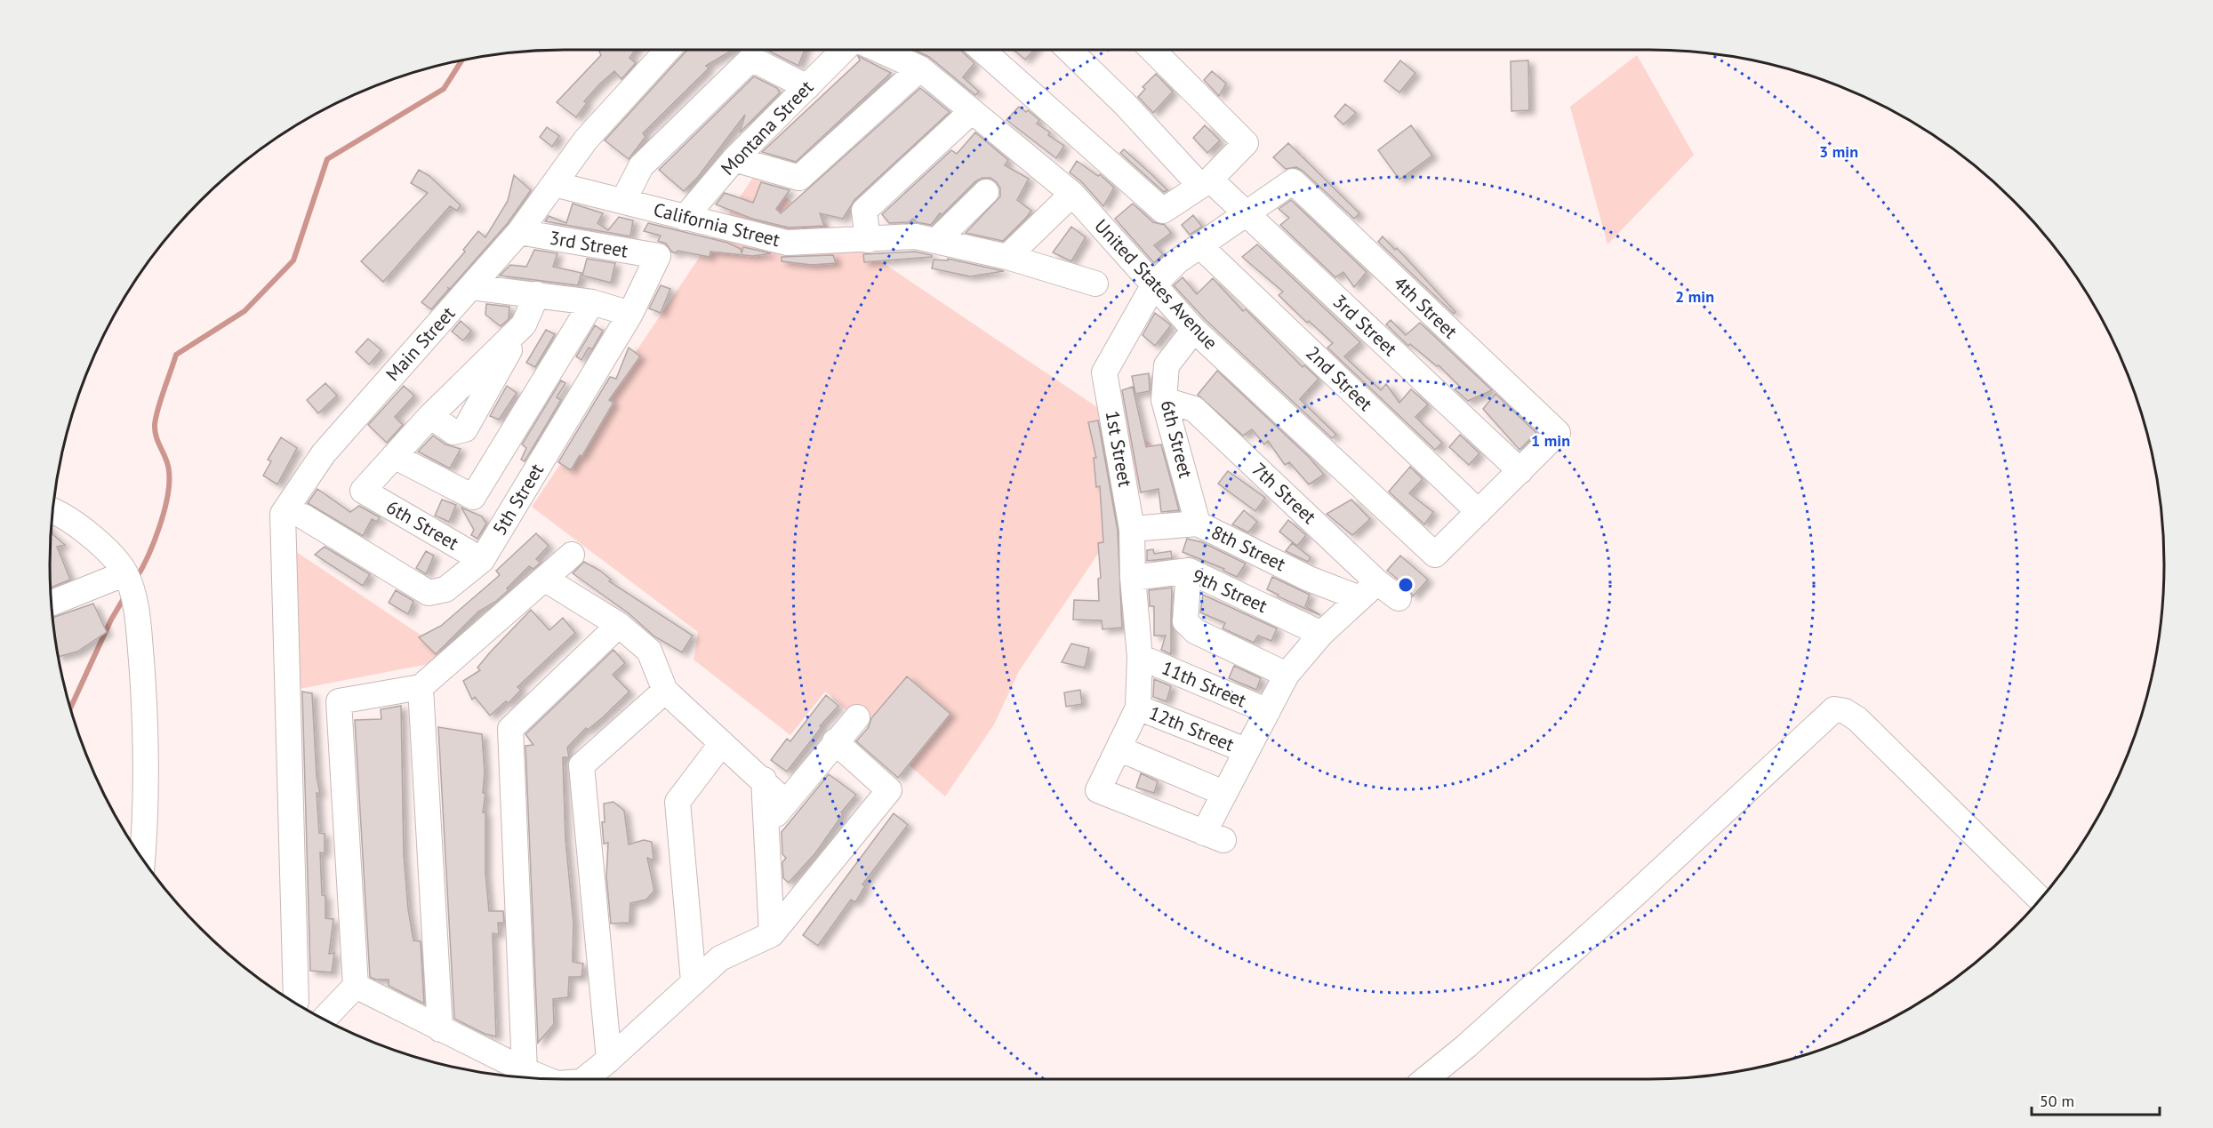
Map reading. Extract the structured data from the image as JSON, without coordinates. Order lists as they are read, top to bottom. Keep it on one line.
{"streets":{"street":["Montana Street","California Street","3rd Street","United States Avenue","4th Street","Main Street","2nd Street","6th Street","1st Street","7th Street","5th Street","8th Street","9th Street","11th Street","12th Street"]},"crossings":[["Montana Street","California Street"],["California Street","Main Street"],["3rd Street","4th Street"],["3rd Street","Main Street"],["3rd Street","1st Street"],["3rd Street","5th Street"],["United States Avenue","2nd Street"],["United States Avenue","6th Street"],["United States Avenue","1st Street"],["4th Street","1st Street"],["Main Street","5th Street"],["2nd Street","1st Street"],["6th Street","7th Street"],["6th Street","5th Street"],["6th Street","8th Street"],["1st Street","8th Street"],["1st Street","9th Street"],["1st Street","11th Street"],["1st Street","12th Street"],["7th Street","8th Street"]],"scale_bar":"50 m","rings":["3 min","2 min","1 min"]}
